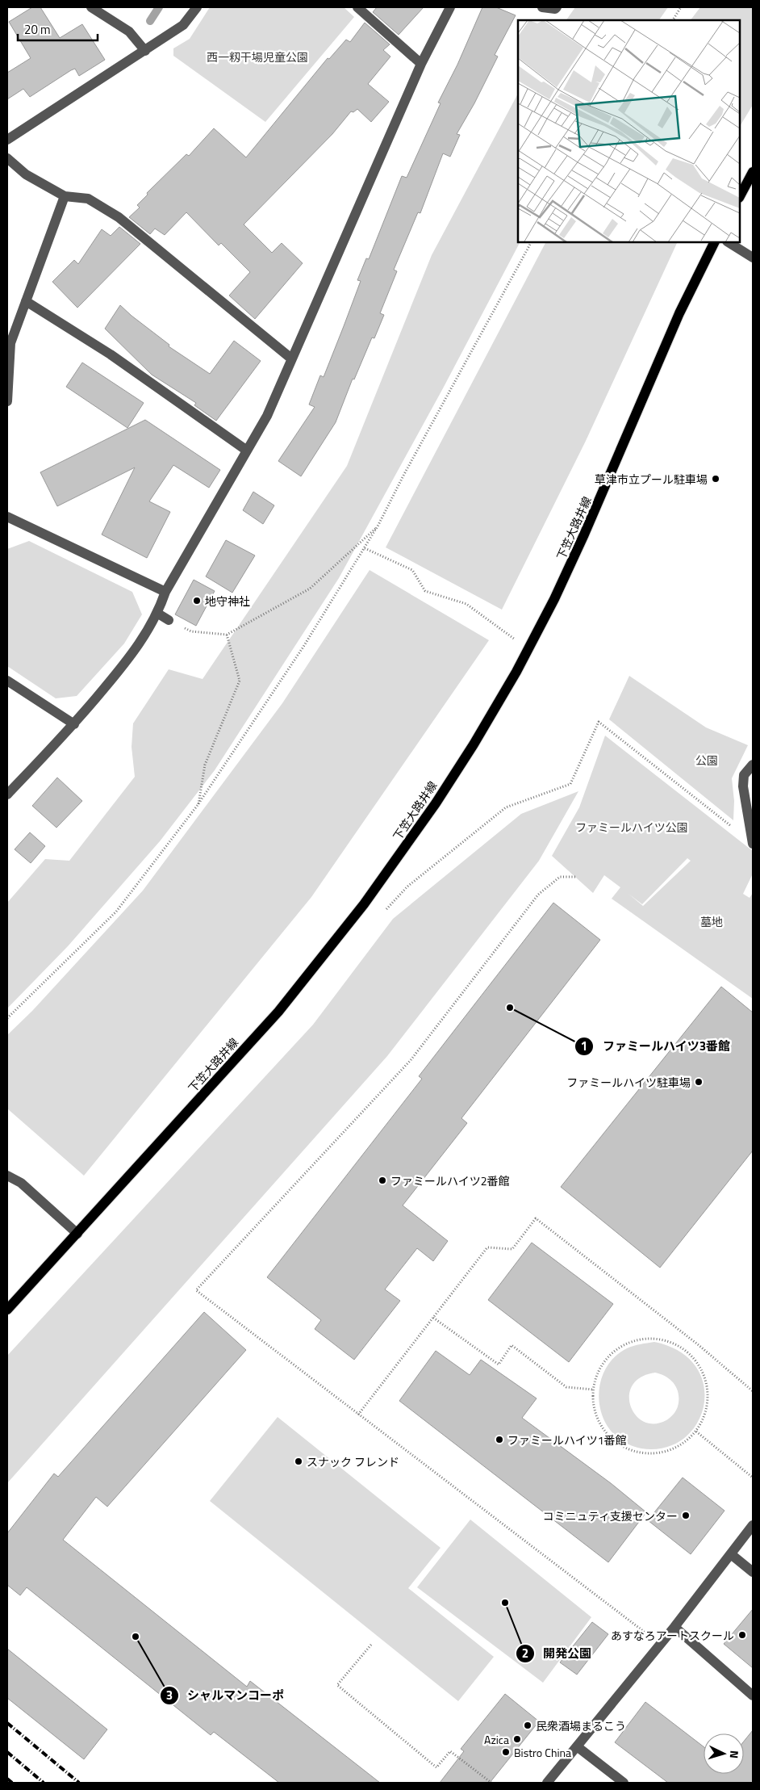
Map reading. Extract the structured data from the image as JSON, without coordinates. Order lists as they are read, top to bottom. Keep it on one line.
{"streets":{"main road":["下笠大路井線"]},"parks":["西一籾干場児童公園","公園","ファミールハイツ公園","墓地"],"places":["草津市立プール駐車場","地守神社","ファミールハイツ3番館","ファミールハイツ駐車場","ファミールハイツ2番館","ファミールハイツ1番館","スナック フレンド","コミニュティ支援センター","開発公園","あすなろアートスクール","シャルマンコーポ","民衆酒場まるこう","Azica","Bistro China"],"scale_bar":"20 m","north":"right"}
